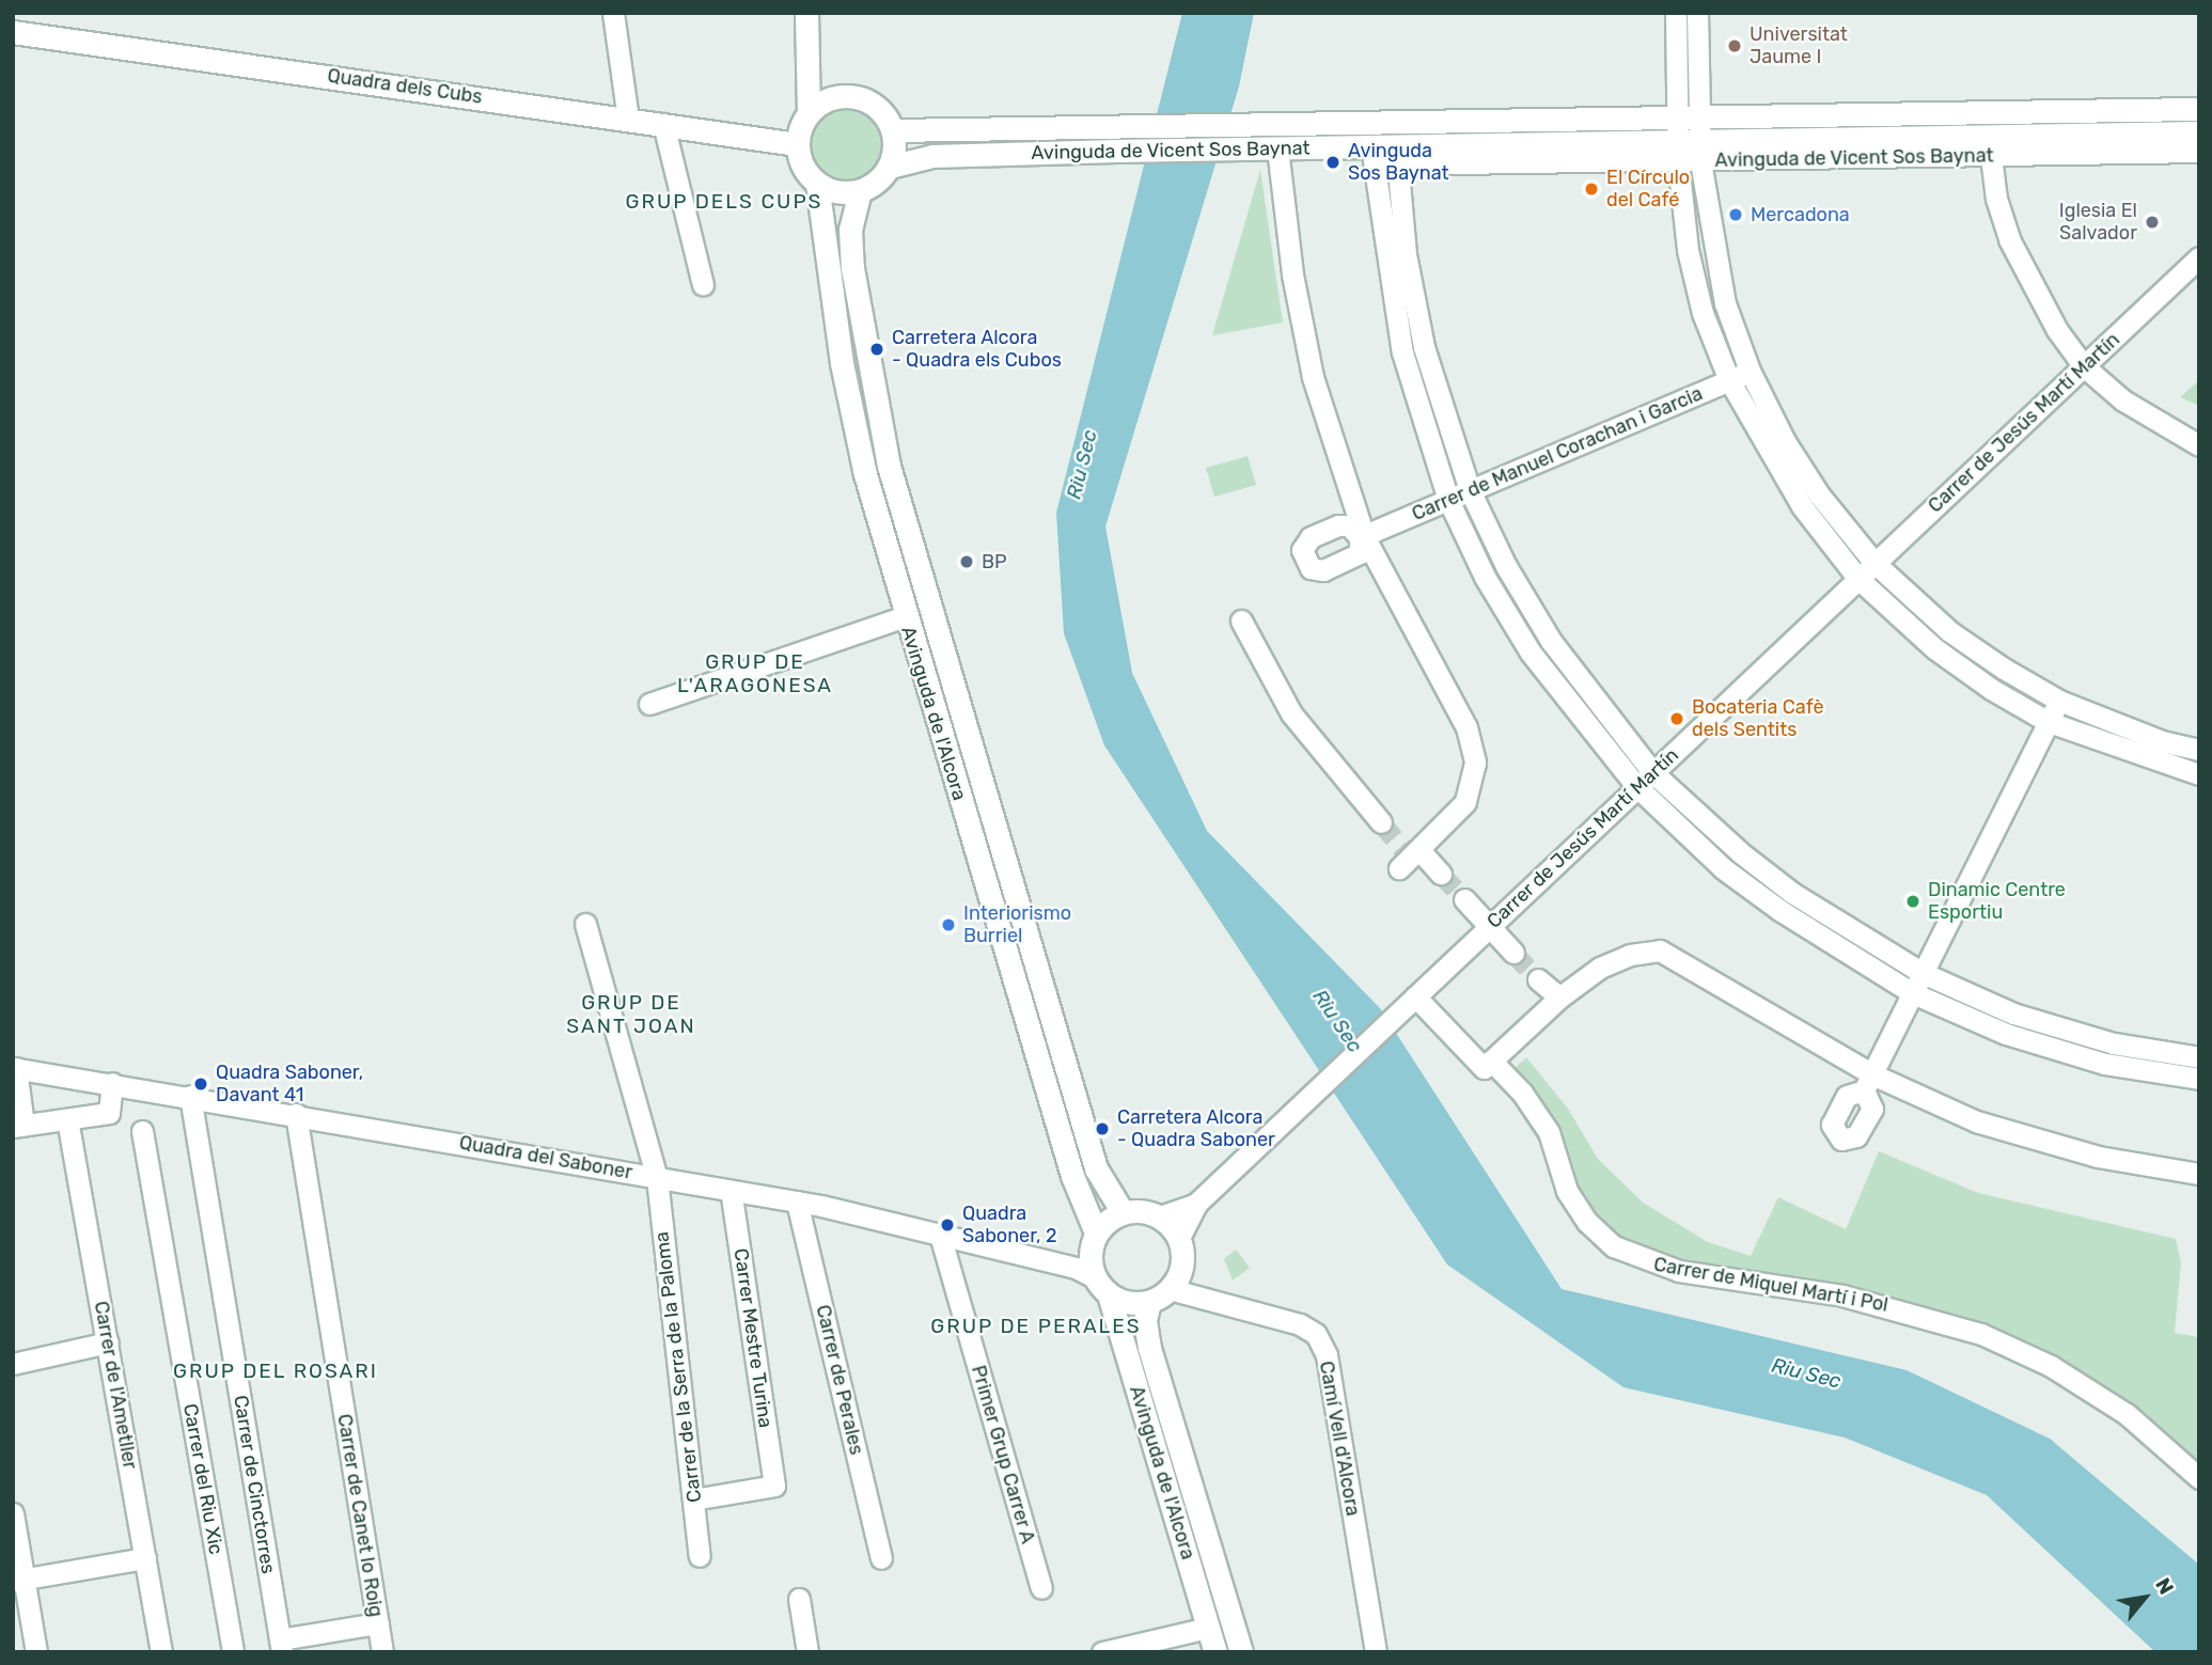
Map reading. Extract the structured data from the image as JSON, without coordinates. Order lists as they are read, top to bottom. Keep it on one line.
{"streets":{"main road":["Quadra dels Cubs","Avinguda de Vicent Sos Baynat","Avinguda de l'Alcora"],"street":["Carrer de Jesús Martí Martín","Carrer de Manuel Corachan i Garcia","Quadra del Saboner","Carrer de Miquel Martí i Pol","Carrer Mestre Turina","Carrer de la Serra de la Paloma","Carrer de Perales","Carrer de l'Ametller","Camí Vell d'Alcora","Primer Grup Carrer A","Carrer del Riu Xic","Carrer de Cinctorres","Carrer de Canet lo Roig"]},"crossings":[["Quadra dels Cubs","Avinguda de Vicent Sos Baynat"],["Quadra dels Cubs","Avinguda de l'Alcora"],["Avinguda de Vicent Sos Baynat","Avinguda de l'Alcora"],["Carrer de Jesús Martí Martín","Avinguda de l'Alcora"],["Carrer de Jesús Martí Martín","Quadra del Saboner"],["Carrer de Jesús Martí Martín","Carrer de Miquel Martí i Pol"],["Carrer de Jesús Martí Martín","Camí Vell d'Alcora"],["Avinguda de l'Alcora","Quadra del Saboner"],["Avinguda de l'Alcora","Camí Vell d'Alcora"],["Quadra del Saboner","Carrer Mestre Turina"],["Quadra del Saboner","Carrer de la Serra de la Paloma"],["Quadra del Saboner","Carrer de Perales"],["Quadra del Saboner","Camí Vell d'Alcora"],["Quadra del Saboner","Primer Grup Carrer A"],["Quadra del Saboner","Carrer de Cinctorres"],["Quadra del Saboner","Carrer de Canet lo Roig"],["Carrer Mestre Turina","Carrer de la Serra de la Paloma"]],"districts":["GRUP DELS CUPS","GRUP DE L'ARAGONESA","GRUP DE SANT JOAN","GRUP DE PERALES","GRUP DEL ROSARI"],"water":["Riu Sec"],"places":["Universitat Jaume I","Avinguda Sos Baynat","El Círculo del Café","Mercadona","Iglesia El Salvador","Carretera Alcora - Quadra els Cubos","BP","Bocateria Cafè dels Sentits","Dinamic Centre Esportiu","Interiorismo Burriel","Quadra Saboner, Davant 41","Carretera Alcora - Quadra Saboner","Quadra Saboner, 2"],"north":"top right"}
